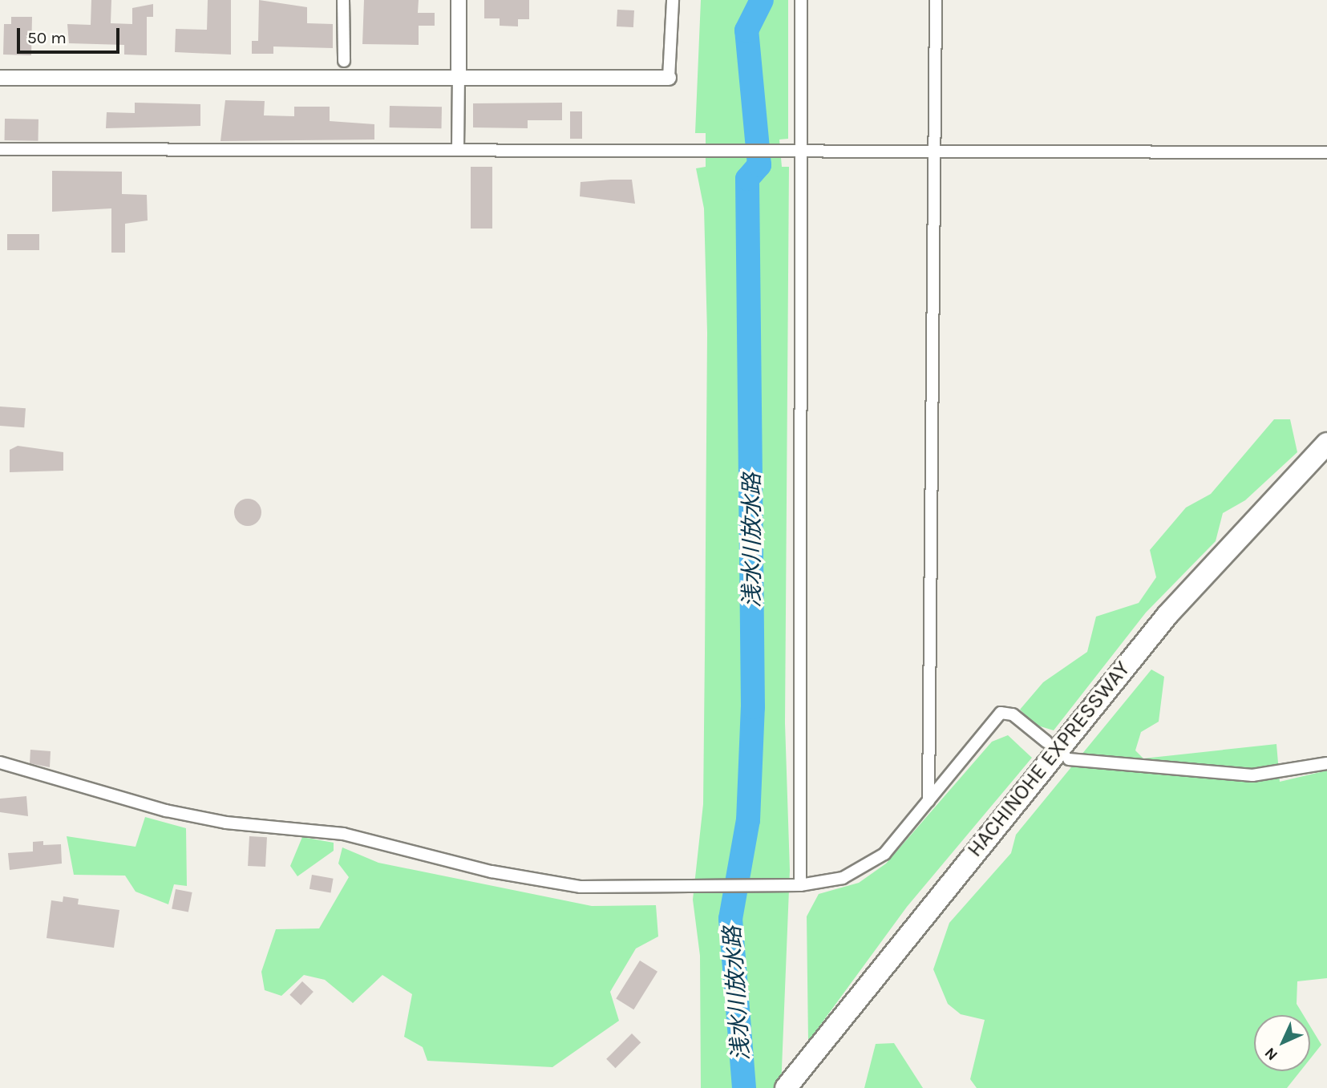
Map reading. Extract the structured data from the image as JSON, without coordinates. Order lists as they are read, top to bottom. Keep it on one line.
{"streets":{"highway":["HACHINOHE EXPRESSWAY"]},"water":["浅水川放水路"],"scale_bar":"50 m","north":"bottom left"}
